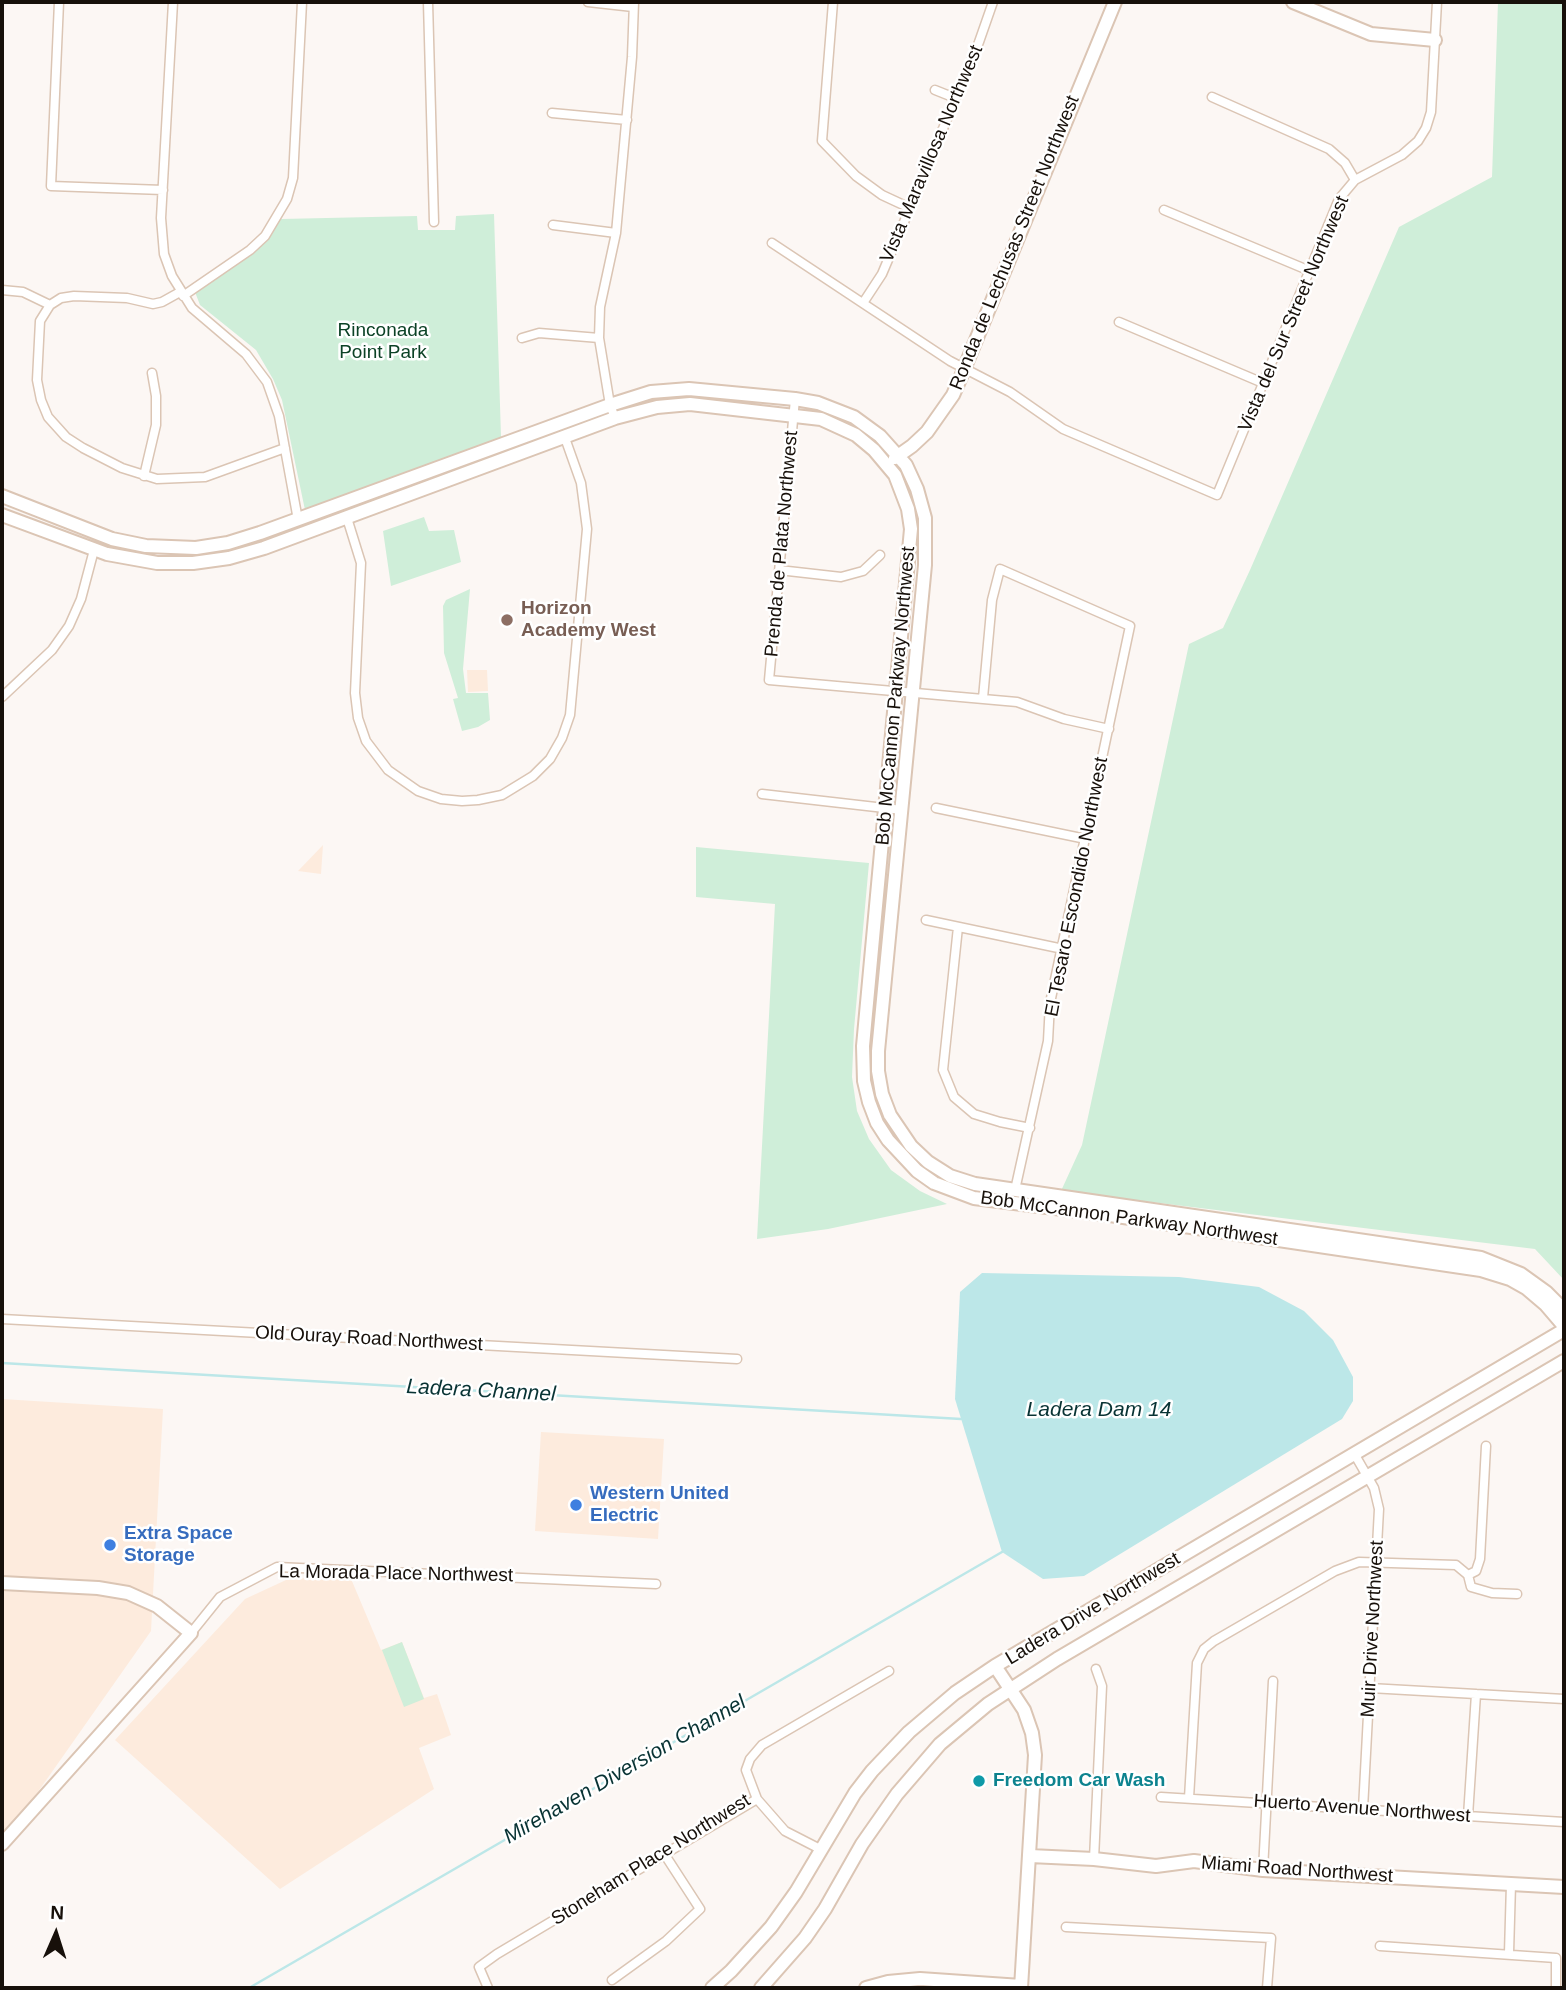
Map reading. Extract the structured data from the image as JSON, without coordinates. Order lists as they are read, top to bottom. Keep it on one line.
{"streets":{"street":["Vista Maravillosa Northwest","Ronda de Lechusas Street Northwest","Vista del Sur Street Northwest","Prenda de Plata Northwest","Bob McCannon Parkway Northwest","El Tesaro Escondido Northwest","Old Ouray Road Northwest","La Morada Place Northwest","Ladera Drive Northwest","Muir Drive Northwest","Huerto Avenue Northwest","Stoneham Place Northwest","Miami Road Northwest"]},"crossings":[["Ronda de Lechusas Street Northwest","Vista del Sur Street Northwest"],["Ronda de Lechusas Street Northwest","Bob McCannon Parkway Northwest"],["Prenda de Plata Northwest","Bob McCannon Parkway Northwest"],["Prenda de Plata Northwest","El Tesaro Escondido Northwest"],["Bob McCannon Parkway Northwest","El Tesaro Escondido Northwest"],["Bob McCannon Parkway Northwest","Ladera Drive Northwest"],["Ladera Drive Northwest","Muir Drive Northwest"],["Muir Drive Northwest","Huerto Avenue Northwest"]],"water":["Ladera Channel","Ladera Dam 14","Mirehaven Diversion Channel"],"parks":["Rinconada Point Park"],"places":["Horizon Academy West","Western United Electric","Extra Space Storage","Freedom Car Wash"],"north":"top"}
